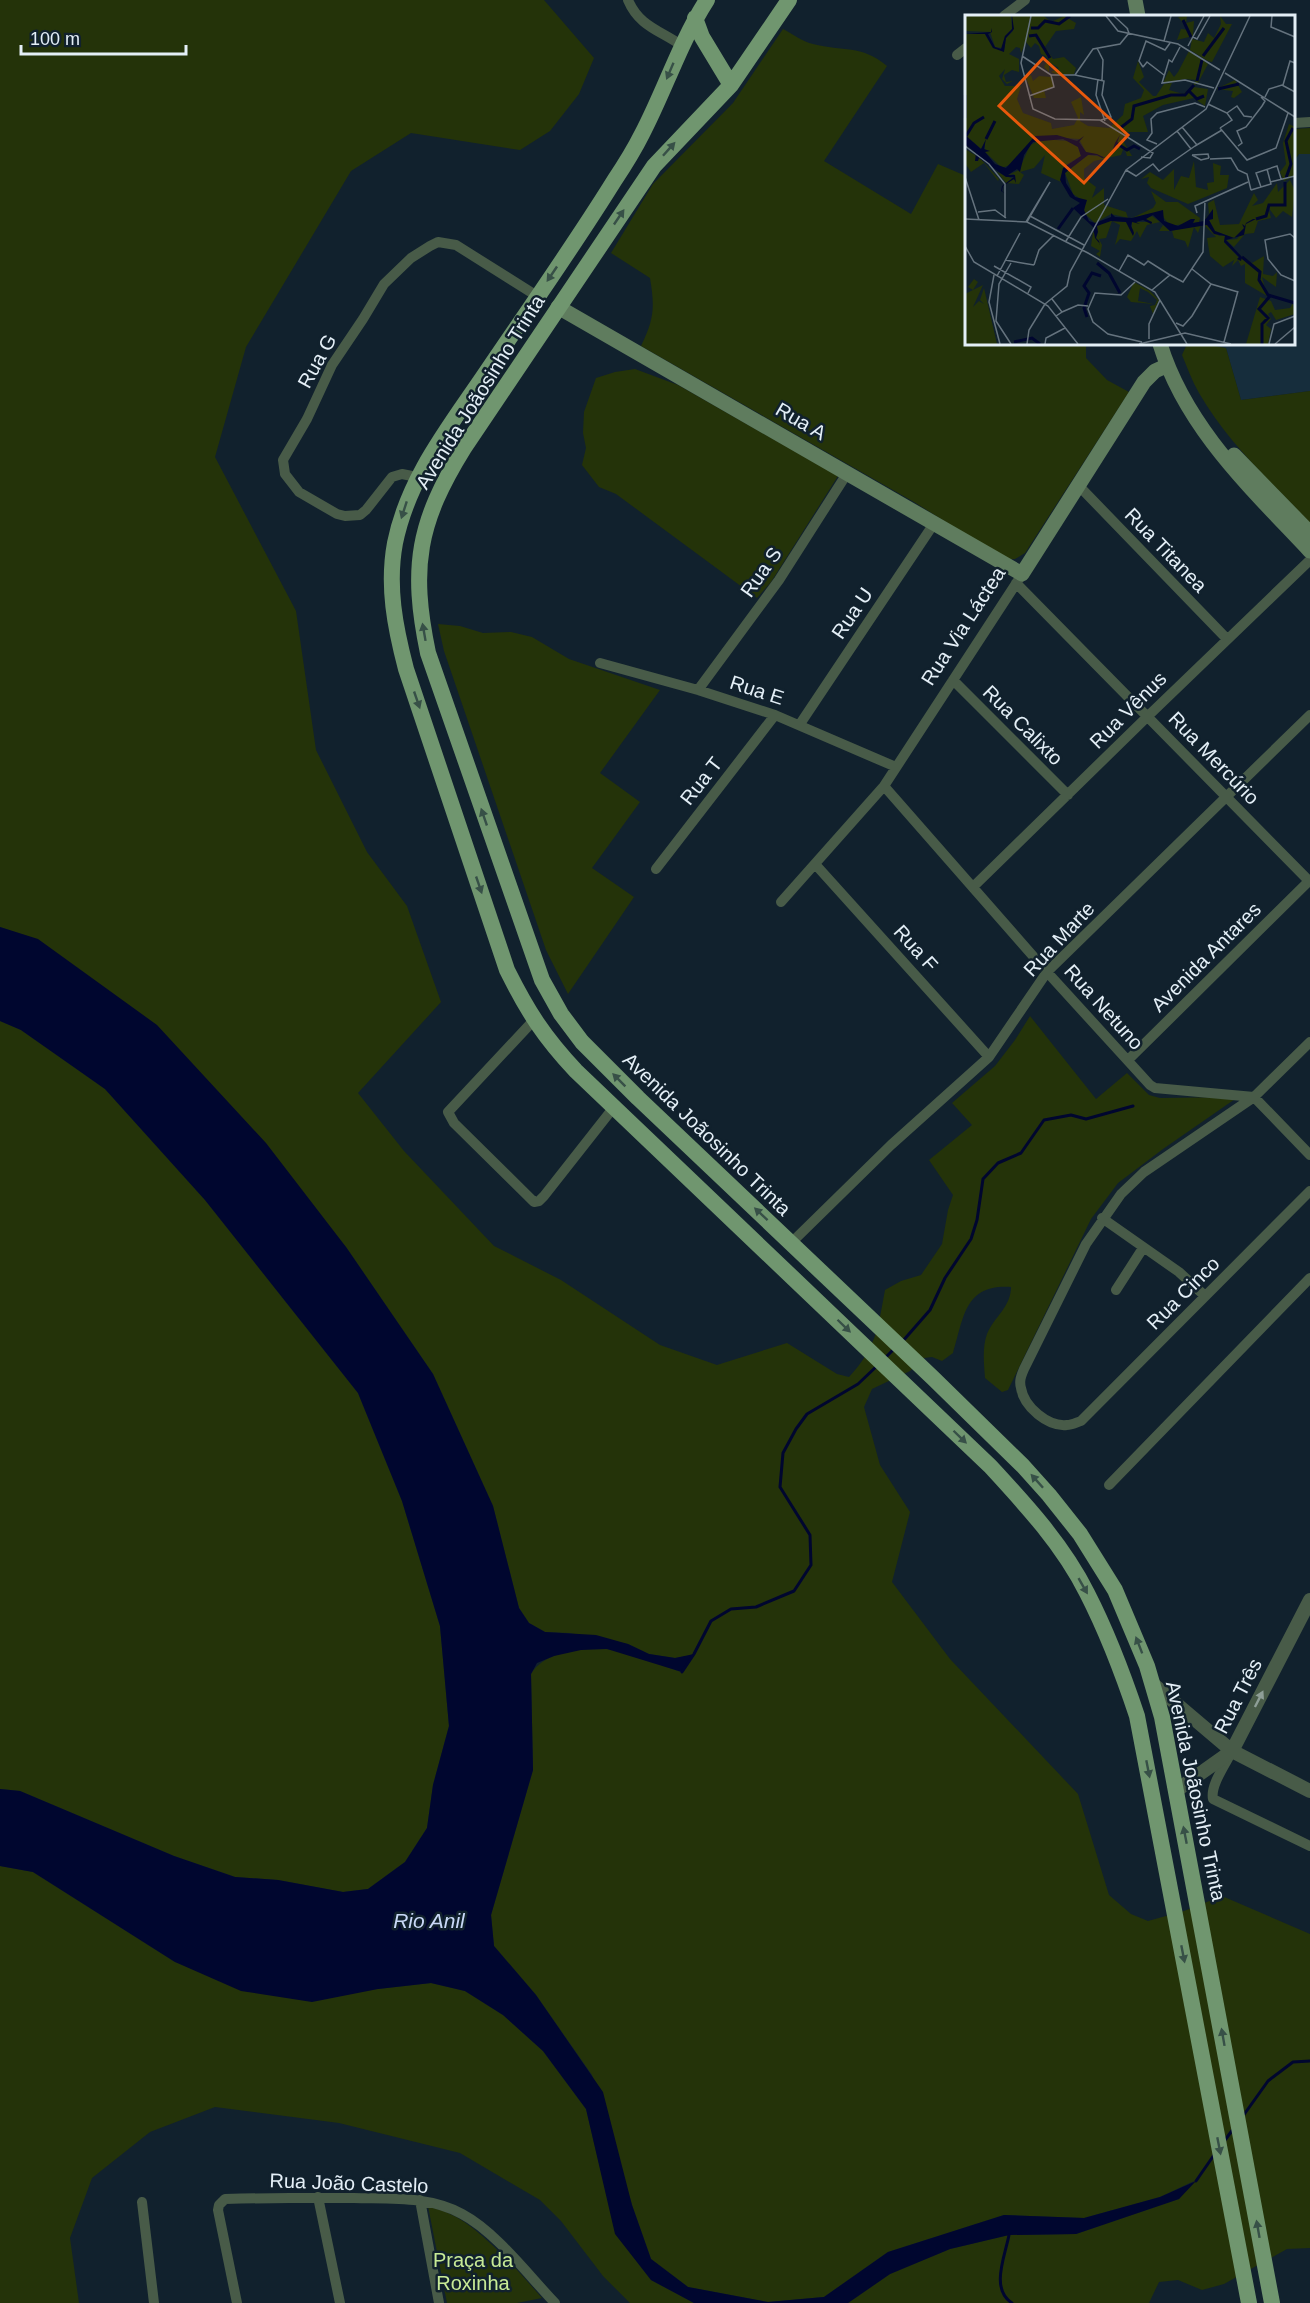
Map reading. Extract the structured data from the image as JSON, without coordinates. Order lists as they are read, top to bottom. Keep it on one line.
{"streets":{"main road":["Avenida Joãosinho Trinta","Rua A","Rua Via Láctea"],"street":["Rua G","Rua Titanea","Rua S","Rua U","Rua E","Rua Vênus","Rua Calixto","Rua Mercúrio","Rua T","Rua Marte","Rua F","Avenida Antares","Rua Netuno","Rua Cinco","Rua Três","Rua João Castelo"]},"crossings":[["Rua G","Avenida Joãosinho Trinta"],["Avenida Joãosinho Trinta","Rua A"],["Avenida Joãosinho Trinta","Rua Marte"],["Avenida Joãosinho Trinta","Rua Três"],["Rua A","Rua S"],["Rua A","Rua U"],["Rua A","Rua Via Láctea"],["Rua A","Rua Mercúrio"],["Rua Titanea","Rua Via Láctea"],["Rua Titanea","Rua Vênus"],["Rua S","Rua E"],["Rua U","Rua E"],["Rua Via Láctea","Rua E"],["Rua Via Láctea","Rua Calixto"],["Rua Via Láctea","Rua Mercúrio"],["Rua Via Láctea","Rua F"],["Rua Via Láctea","Rua Netuno"],["Rua E","Rua T"],["Rua Vênus","Rua Calixto"],["Rua Vênus","Rua Mercúrio"],["Rua Vênus","Rua Netuno"],["Rua Mercúrio","Rua Marte"],["Rua Mercúrio","Avenida Antares"],["Rua Marte","Rua F"],["Rua Marte","Rua Netuno"],["Avenida Antares","Rua Netuno"]],"one_way":["Rua Três"],"water":["Rio Anil"],"parks":["Praça da Roxinha"],"scale_bar":"100 m"}
